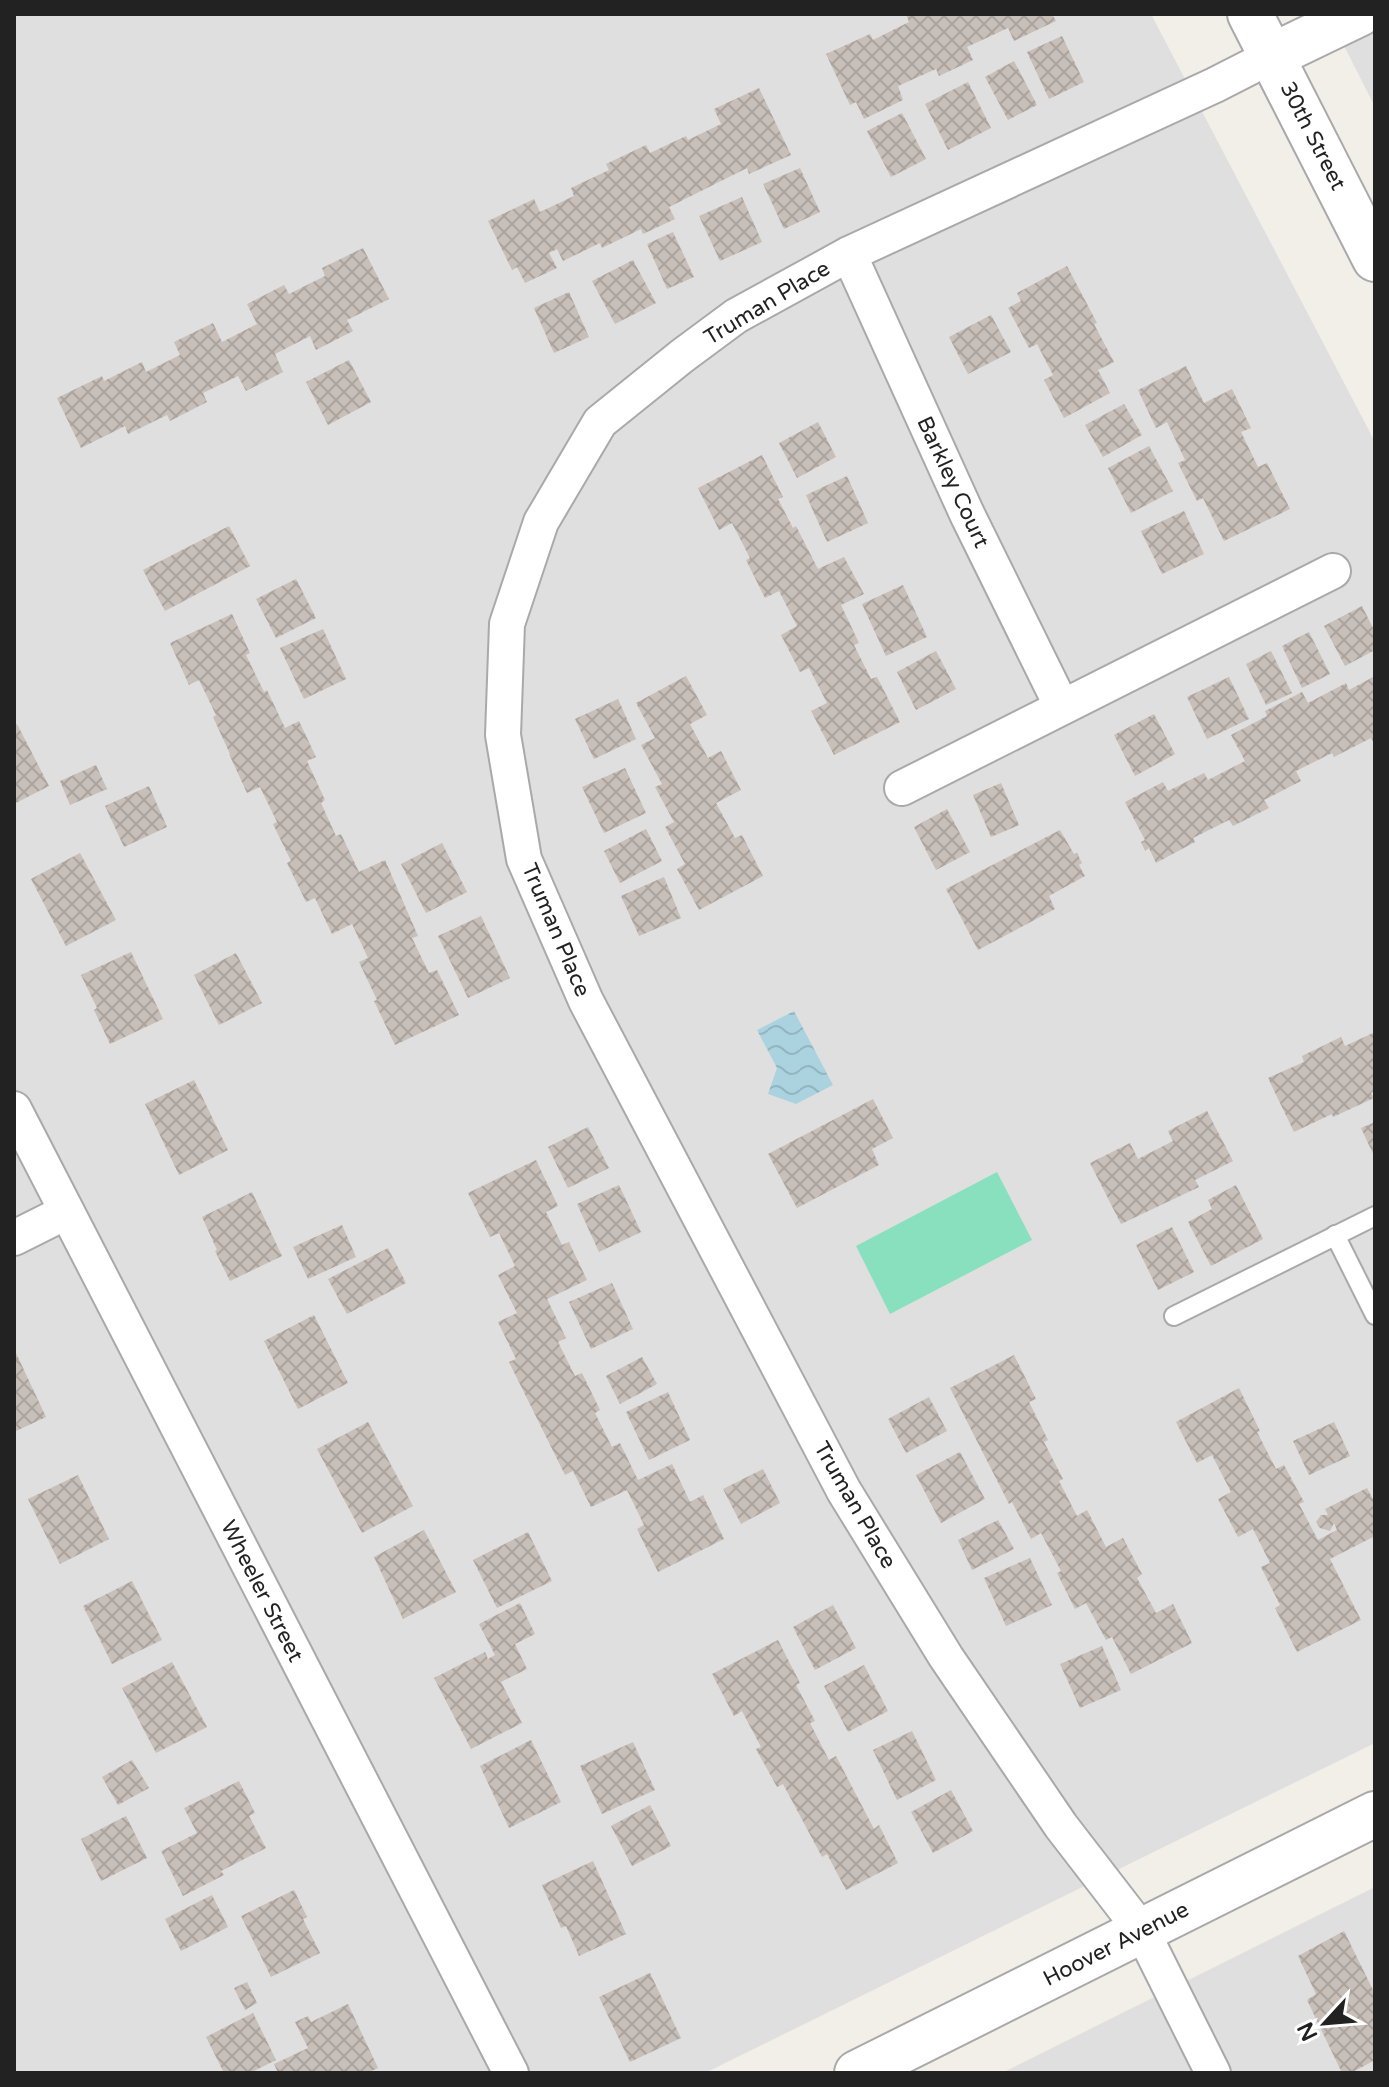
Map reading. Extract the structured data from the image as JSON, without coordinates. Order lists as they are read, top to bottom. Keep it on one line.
{"streets":{"street":["30th Street","Truman Place","Barkley Court","Wheeler Street","Hoover Avenue"]},"crossings":[["30th Street","Truman Place"],["Truman Place","Barkley Court"],["Truman Place","Hoover Avenue"]],"north":"bottom left"}
